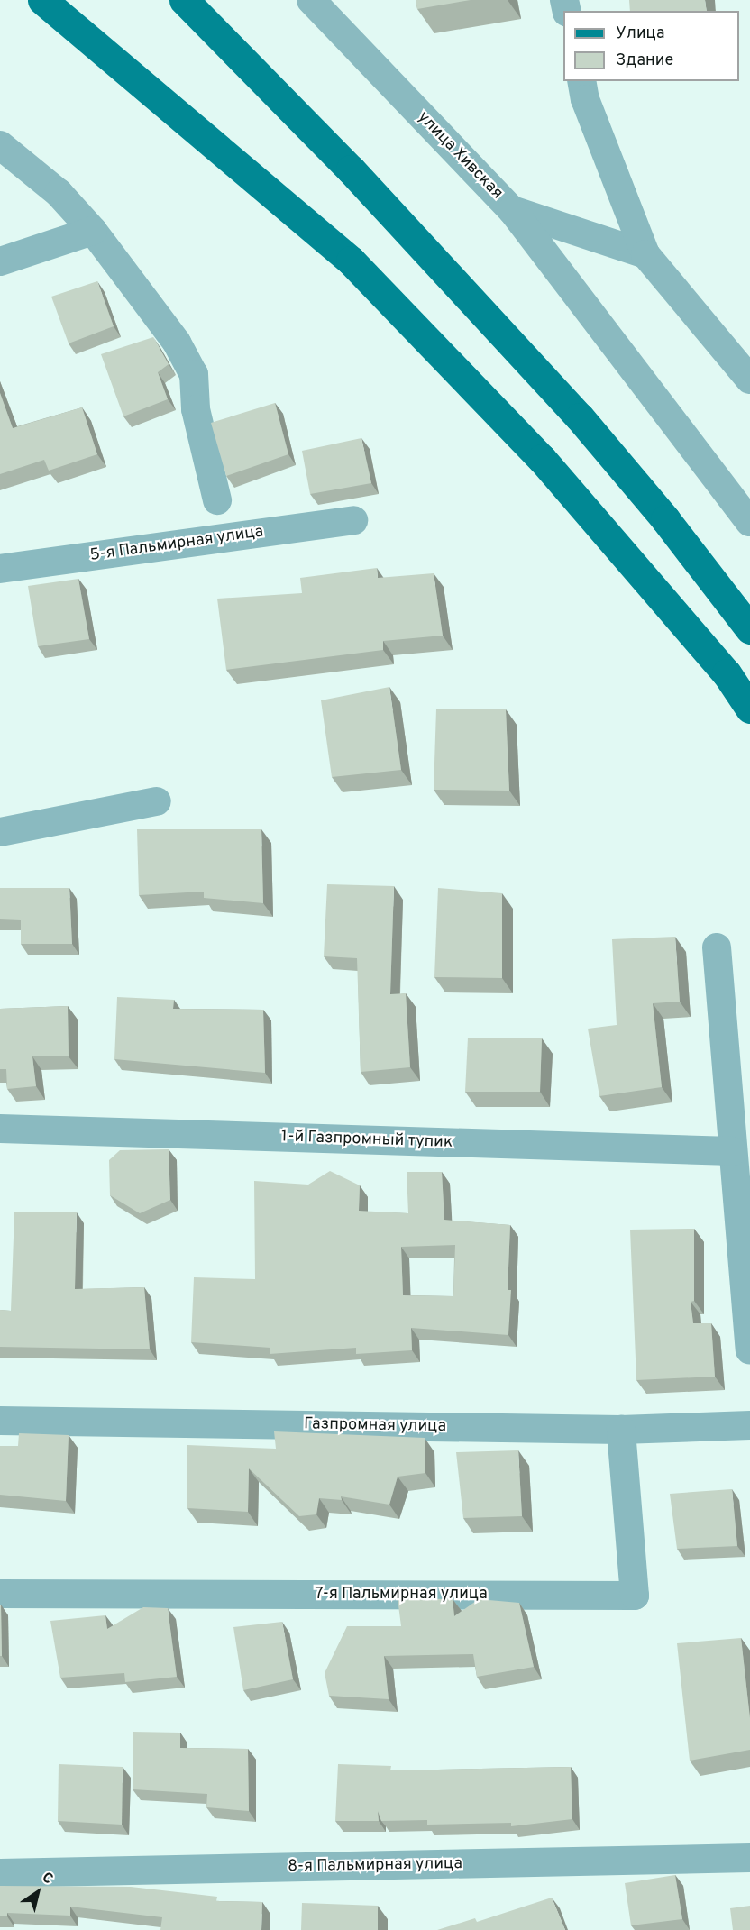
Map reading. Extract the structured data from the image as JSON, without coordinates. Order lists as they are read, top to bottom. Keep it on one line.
{"streets":{"street":["улица Хивская","5-я Пальмирная улица","1-й Газпромный тупик","Газпромная улица","7-я Пальмирная улица","8-я Пальмирная улица"]},"crossings":[["Газпромная улица","7-я Пальмирная улица"]],"legend":["Улица","Здание"],"north":"top right"}
